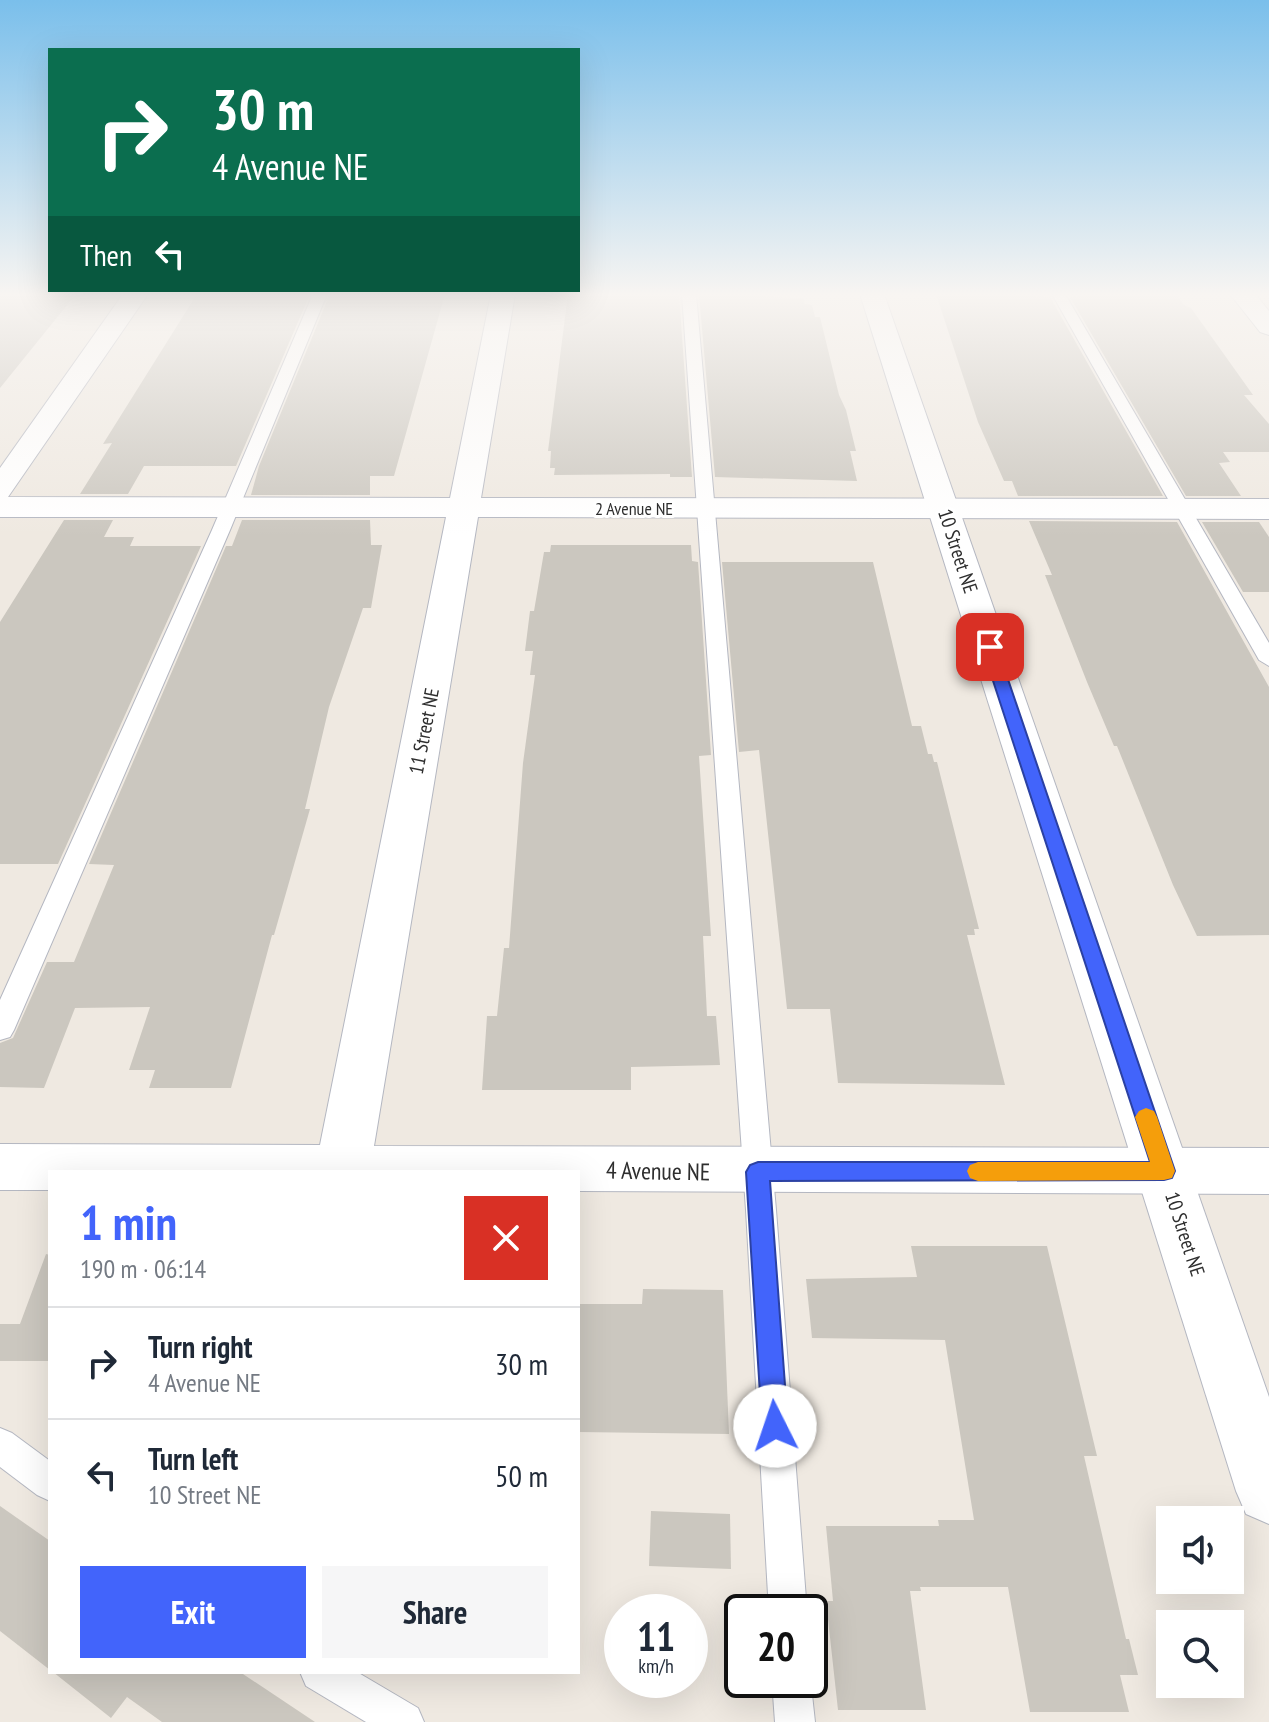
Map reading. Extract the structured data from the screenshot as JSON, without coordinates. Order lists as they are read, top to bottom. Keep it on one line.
{"streets":{"street":["2 Avenue NE","10 Street NE","11 Street NE","4 Avenue NE"]},"crossings":[["2 Avenue NE","10 Street NE"],["2 Avenue NE","11 Street NE"],["10 Street NE","4 Avenue NE"],["11 Street NE","4 Avenue NE"]],"page":{"turn":["30 m","4 Avenue NE"],"then":"Then","heading":["1 min","190 m · 06:14"],"list":[{"name":"Turn right","note":"4 Avenue NE","value":"30 m"},{"name":"Turn left","note":"10 Street NE","value":"50 m"}],"buttons":["Exit","Share"],"speed":"11 km/h","limit":"20"}}
